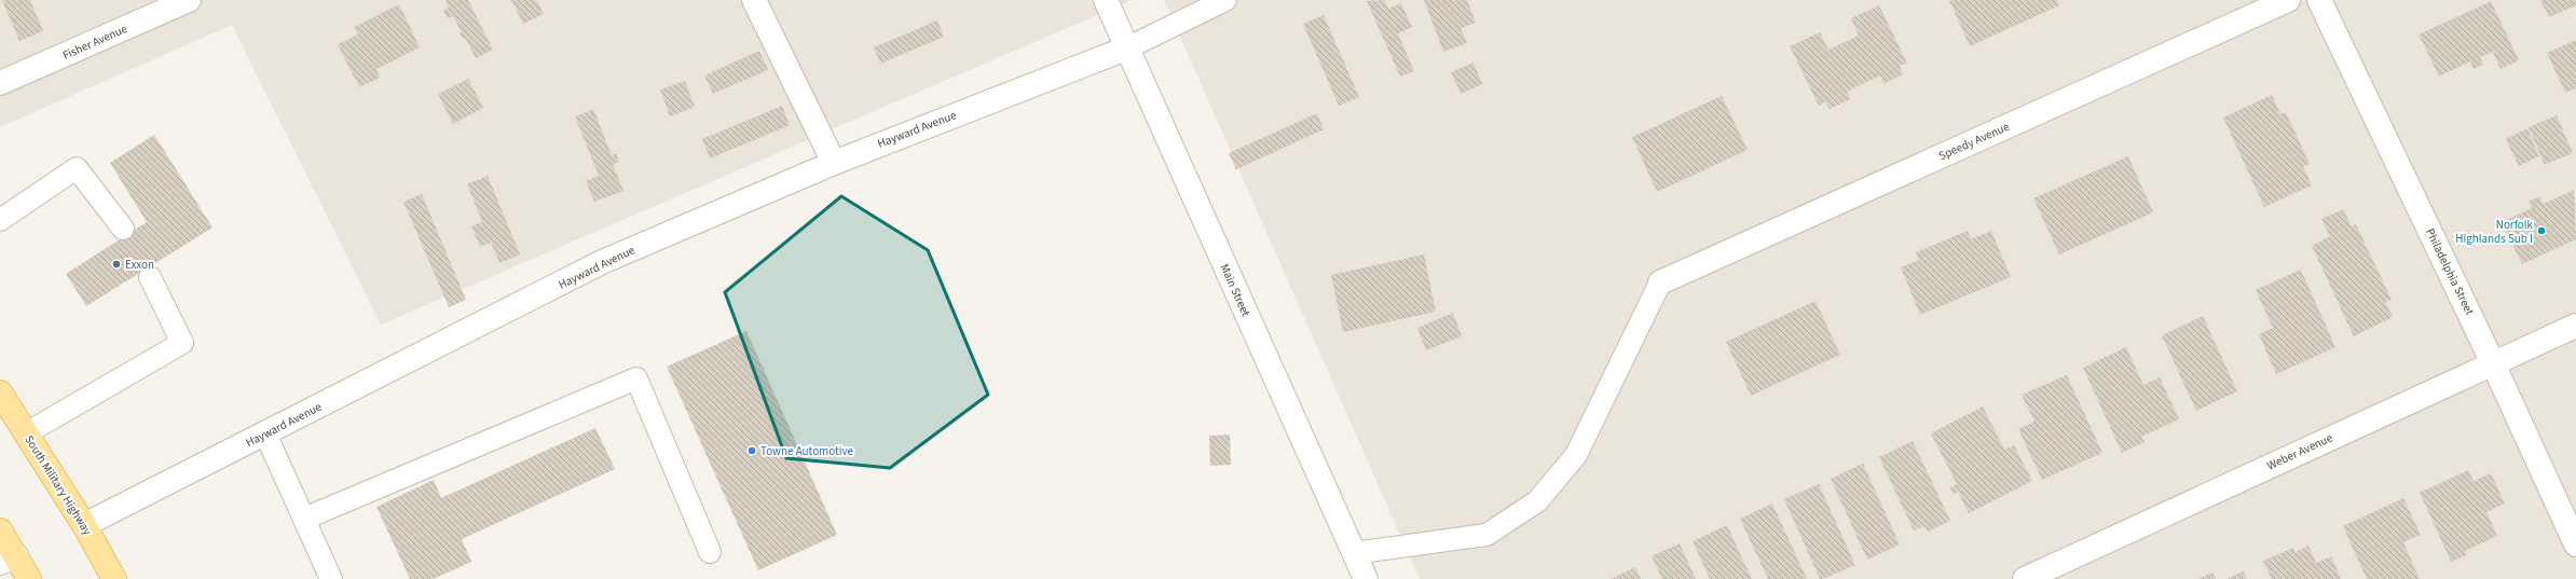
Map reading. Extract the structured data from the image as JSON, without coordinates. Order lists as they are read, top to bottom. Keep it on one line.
{"streets":{"main road":["South Military Highway"],"street":["Fisher Avenue","Hayward Avenue","Speedy Avenue","Philadelphia Street","Main Street","Weber Avenue"]},"crossings":[["Hayward Avenue","Main Street"],["Hayward Avenue","South Military Highway"],["Philadelphia Street","Weber Avenue"]],"places":["Norfolk Highlands Sub I","Exxon","Towne Automotive"]}
